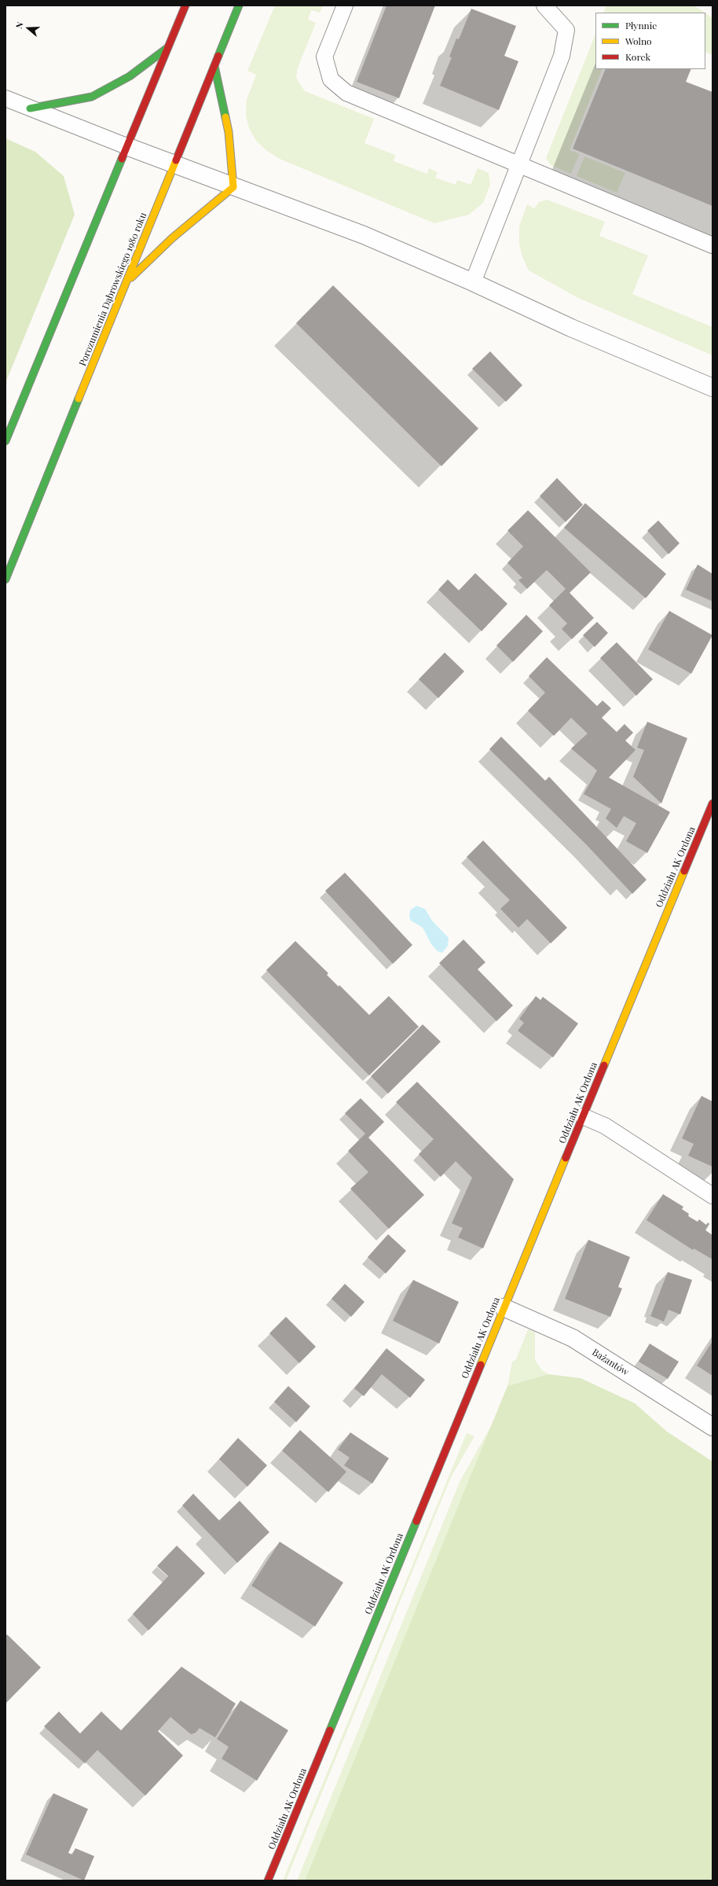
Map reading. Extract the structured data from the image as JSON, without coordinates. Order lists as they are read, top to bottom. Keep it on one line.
{"streets":{"main road":["Porozumienia Dąbrowskiego 1980 roku","Oddziału AK Ordona"],"street":["Bażantów"]},"crossings":[["Oddziału AK Ordona","Bażantów"]],"legend":["Płynnie","Wolno","Korek"],"north":"left"}
